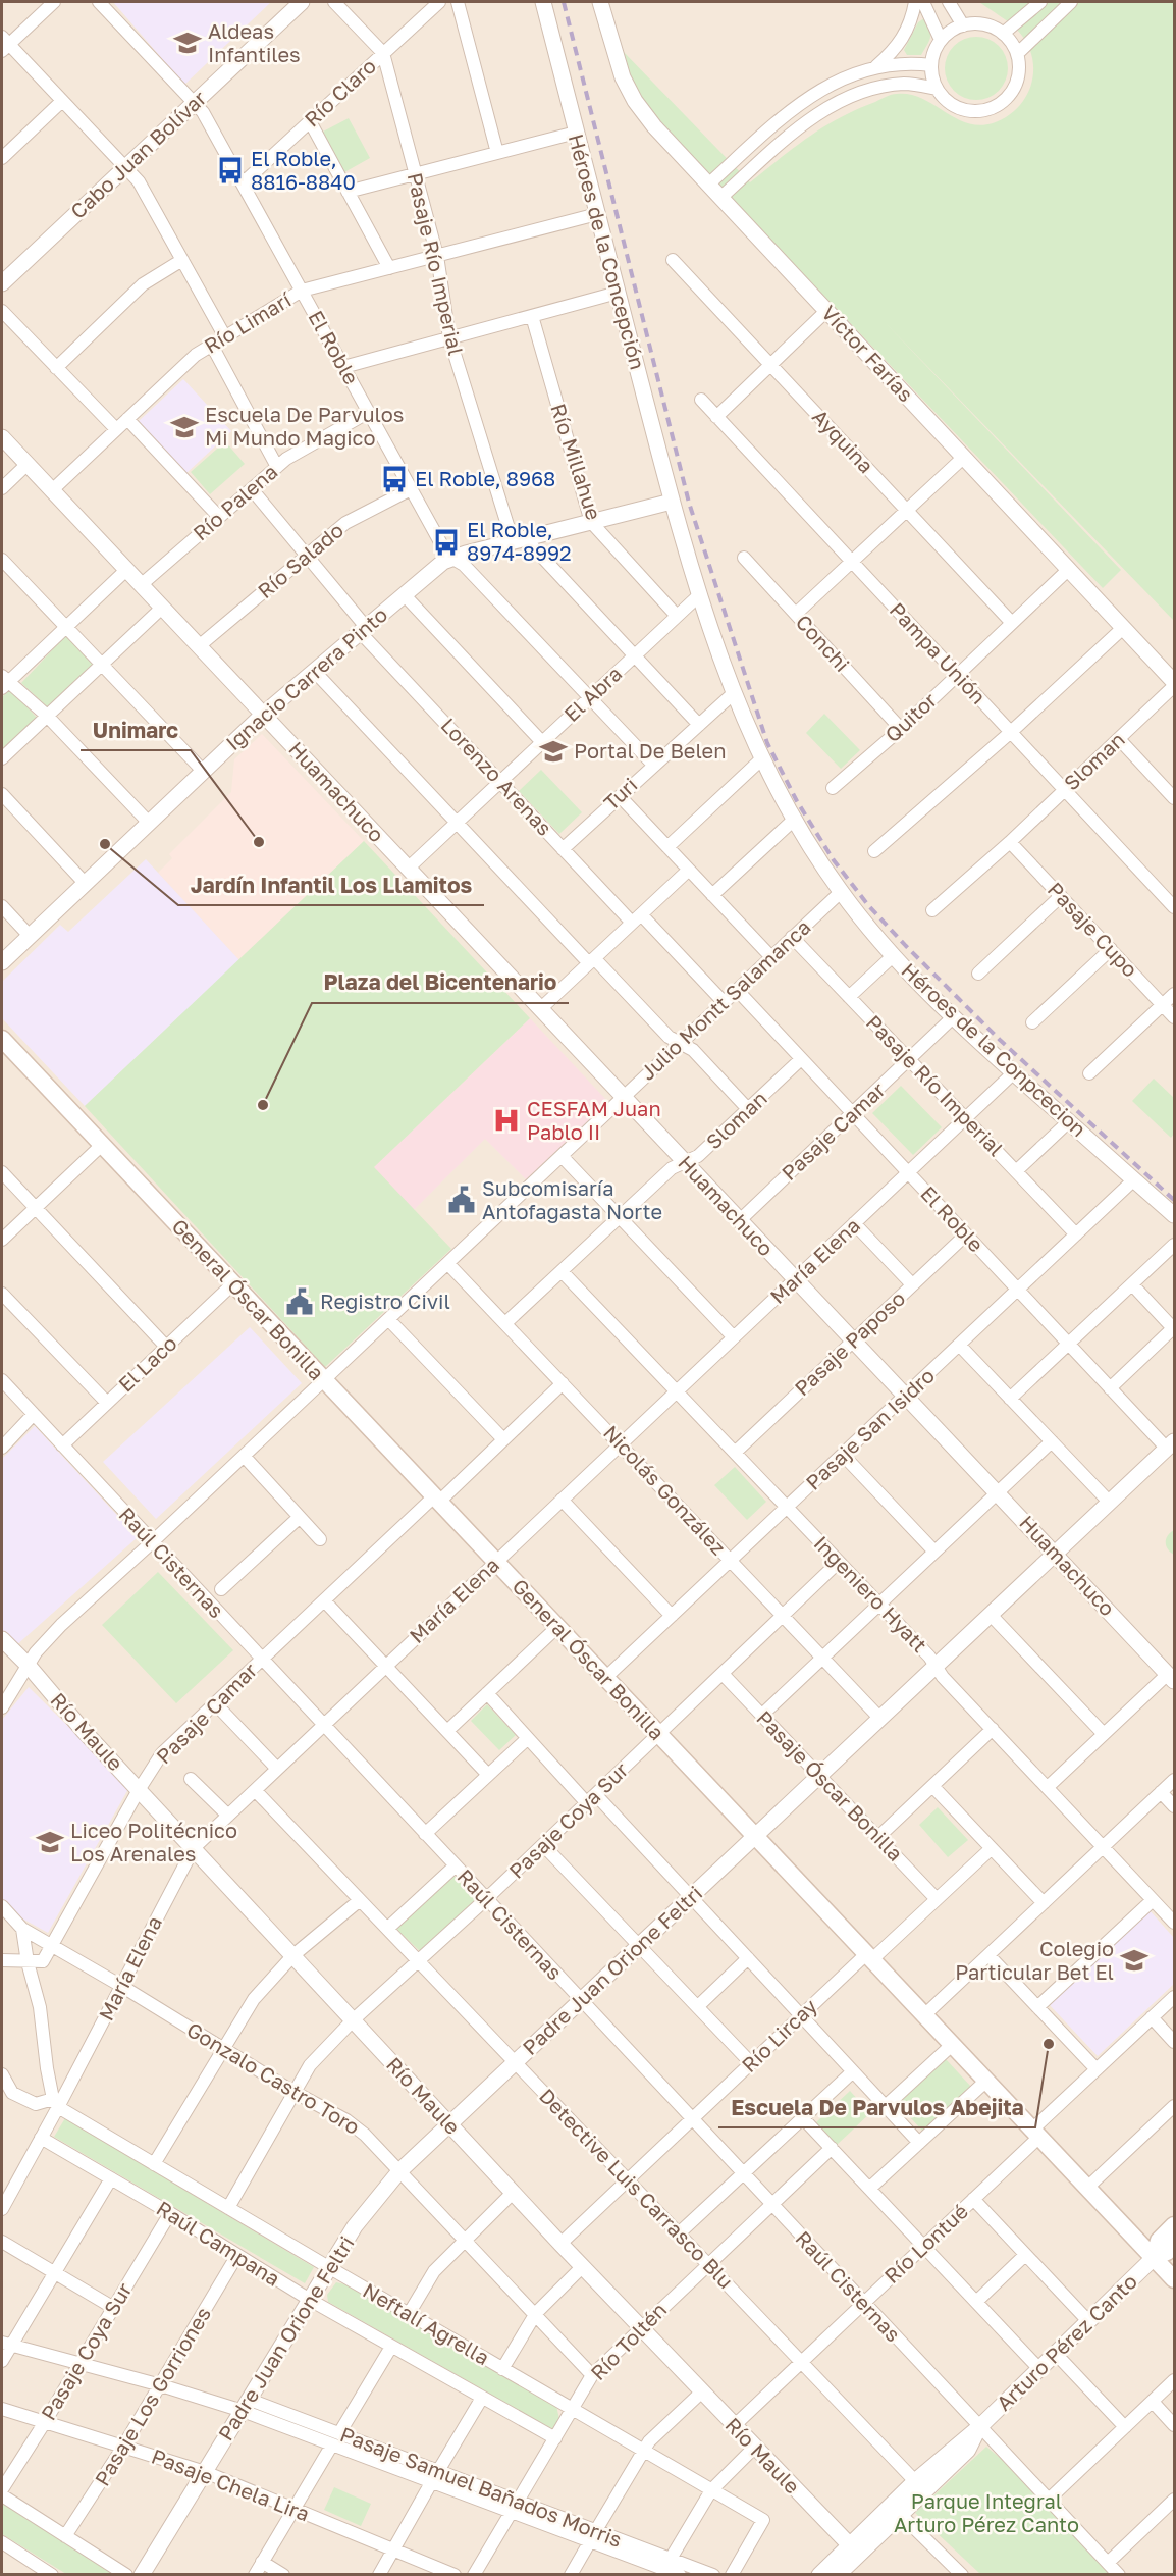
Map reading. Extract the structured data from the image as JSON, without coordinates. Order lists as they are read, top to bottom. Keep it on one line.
{"streets":{"main road":["General Óscar Bonilla","Arturo Pérez Canto"],"street":["Río Claro","Cabo Juan Bolívar","Héroes de la Concepción","Pasaje Río Imperial","Río Limarí","El Roble","Víctor Farías","Ayquina","Río Millahue","Río Palena","Río Salado","Conchi","Pampa Unión","Ignacio Carrera Pinto","El Abra","Quitor","Sloman","Lorenzo Arenas","Huamachuco","Turi","Pasaje Cupo","Julio Montt Salamanca","Héroes de la Conpcecion","Pasaje Camar","María Elena","Pasaje Paposo","El Laco","Pasaje San Isidro","Nicolás González","Raúl Cisternas","Ingeniero Hyatt","Río Maule","Pasaje Óscar Bonilla","Pasaje Coya Sur","Padre Juan Orione Feltri","Río Lircay","Gonzalo Castro Toro","Detective Luis Carrasco Blu","Raúl Campana","Río Lontué","Neftalí Agrella","Río Toltén","Pasaje Los Gorriones","Pasaje Chela Lira","Pasaje Samuel Bañados Morris"]},"crossings":[["Río Claro","Pasaje Río Imperial"],["Río Claro","El Roble"],["Cabo Juan Bolívar","El Roble"],["Héroes de la Concepción","Río Limarí"],["Héroes de la Concepción","Ignacio Carrera Pinto"],["Héroes de la Concepción","Héroes de la Conpcecion"],["Pasaje Río Imperial","Río Limarí"],["Pasaje Río Imperial","Ignacio Carrera Pinto"],["Pasaje Río Imperial","El Abra"],["Pasaje Río Imperial","Turi"],["Pasaje Río Imperial","Julio Montt Salamanca"],["Pasaje Río Imperial","Pasaje Camar"],["Pasaje Río Imperial","María Elena"],["Pasaje Río Imperial","Pasaje San Isidro"],["Río Limarí","El Roble"],["Río Limarí","Huamachuco"],["El Roble","Río Palena"],["El Roble","Río Salado"],["El Roble","Ignacio Carrera Pinto"],["El Roble","El Abra"],["El Roble","Sloman"],["El Roble","Turi"],["El Roble","Julio Montt Salamanca"],["El Roble","Pasaje Camar"],["El Roble","María Elena"],["El Roble","Pasaje Paposo"],["El Roble","Pasaje San Isidro"],["El Roble","Padre Juan Orione Feltri"],["Víctor Farías","Quitor"],["Ayquina","Quitor"],["Río Millahue","Ignacio Carrera Pinto"],["Río Millahue","El Abra"],["Río Palena","Lorenzo Arenas"],["Río Palena","Huamachuco"],["Río Salado","Lorenzo Arenas"],["Río Salado","Huamachuco"],["Conchi","Quitor"],["Pampa Unión","Quitor"],["Pampa Unión","Sloman"],["Ignacio Carrera Pinto","Lorenzo Arenas"],["Ignacio Carrera Pinto","Huamachuco"],["Ignacio Carrera Pinto","Héroes de la Conpcecion"],["El Abra","Lorenzo Arenas"],["El Abra","Huamachuco"],["El Abra","Héroes de la Conpcecion"],["Sloman","Huamachuco"],["Sloman","Pasaje Cupo"],["Sloman","Nicolás González"],["Sloman","Ingeniero Hyatt"],["Lorenzo Arenas","Turi"],["Lorenzo Arenas","Julio Montt Salamanca"],["Huamachuco","Julio Montt Salamanca"],["Huamachuco","Pasaje Camar"],["Huamachuco","María Elena"],["Huamachuco","Pasaje Paposo"],["Huamachuco","Pasaje San Isidro"],["Huamachuco","Padre Juan Orione Feltri"],["Turi","Héroes de la Conpcecion"],["Julio Montt Salamanca","Héroes de la Conpcecion"],["Julio Montt Salamanca","General Óscar Bonilla"],["Julio Montt Salamanca","Nicolás González"],["Julio Montt Salamanca","Raúl Cisternas"],["Julio Montt Salamanca","Río Maule"],["Héroes de la Conpcecion","Pasaje Camar"],["Héroes de la Conpcecion","María Elena"],["Héroes de la Conpcecion","Pasaje San Isidro"],["Pasaje Camar","General Óscar Bonilla"],["Pasaje Camar","Nicolás González"],["Pasaje Camar","Raúl Cisternas"],["Pasaje Camar","Río Maule"],["Pasaje Camar","Gonzalo Castro Toro"],["María Elena","General Óscar Bonilla"],["María Elena","Nicolás González"],["María Elena","Raúl Cisternas"],["María Elena","Ingeniero Hyatt"],["María Elena","Río Maule"],["María Elena","Gonzalo Castro Toro"],["María Elena","Detective Luis Carrasco Blu"],["María Elena","Raúl Campana"],["María Elena","Neftalí Agrella"],["General Óscar Bonilla","El Laco"],["General Óscar Bonilla","Pasaje San Isidro"],["General Óscar Bonilla","Pasaje Coya Sur"],["General Óscar Bonilla","Padre Juan Orione Feltri"],["General Óscar Bonilla","Río Lircay"],["General Óscar Bonilla","Río Lontué"],["General Óscar Bonilla","Arturo Pérez Canto"],["Pasaje Paposo","Ingeniero Hyatt"],["El Laco","Raúl Cisternas"],["Pasaje San Isidro","Nicolás González"],["Pasaje San Isidro","Ingeniero Hyatt"],["Nicolás González","Pasaje Coya Sur"],["Nicolás González","Padre Juan Orione Feltri"],["Raúl Cisternas","Pasaje Coya Sur"],["Raúl Cisternas","Padre Juan Orione Feltri"],["Raúl Cisternas","Río Lircay"],["Raúl Cisternas","Río Lontué"],["Raúl Cisternas","Río Toltén"],["Raúl Cisternas","Arturo Pérez Canto"],["Ingeniero Hyatt","Pasaje Coya Sur"],["Ingeniero Hyatt","Padre Juan Orione Feltri"],["Río Maule","Pasaje Coya Sur"],["Río Maule","Padre Juan Orione Feltri"],["Río Maule","Río Lircay"],["Río Maule","Río Lontué"],["Río Maule","Río Toltén"],["Río Maule","Arturo Pérez Canto"],["Pasaje Óscar Bonilla","Pasaje Coya Sur"],["Pasaje Óscar Bonilla","Padre Juan Orione Feltri"],["Pasaje Óscar Bonilla","Río Lircay"],["Pasaje Coya Sur","Gonzalo Castro Toro"],["Pasaje Coya Sur","Detective Luis Carrasco Blu"],["Pasaje Coya Sur","Raúl Campana"],["Pasaje Coya Sur","Neftalí Agrella"],["Pasaje Coya Sur","Pasaje Chela Lira"],["Pasaje Coya Sur","Pasaje Samuel Bañados Morris"],["Padre Juan Orione Feltri","Gonzalo Castro Toro"],["Padre Juan Orione Feltri","Detective Luis Carrasco Blu"],["Padre Juan Orione Feltri","Raúl Campana"],["Padre Juan Orione Feltri","Neftalí Agrella"],["Padre Juan Orione Feltri","Pasaje Chela Lira"],["Padre Juan Orione Feltri","Pasaje Samuel Bañados Morris"],["Río Lircay","Detective Luis Carrasco Blu"],["Gonzalo Castro Toro","Río Toltén"],["Detective Luis Carrasco Blu","Río Lontué"],["Detective Luis Carrasco Blu","Río Toltén"],["Detective Luis Carrasco Blu","Arturo Pérez Canto"],["Raúl Campana","Río Toltén"],["Raúl Campana","Pasaje Los Gorriones"],["Neftalí Agrella","Río Toltén"],["Río Toltén","Pasaje Samuel Bañados Morris"],["Pasaje Los Gorriones","Pasaje Chela Lira"],["Pasaje Los Gorriones","Pasaje Samuel Bañados Morris"]],"parks":["Parque Integral Arturo Pérez Canto"],"places":{"school or university":["Aldeas Infantiles","Escuela De Parvulos Mi Mundo Magico","Portal De Belen","Liceo Politécnico Los Arenales","Colegio Particular Bet El"],"bus stop":["El Roble, 8816-8840","El Roble, 8968","El Roble, 8974-8992"],"other":["Unimarc","Jardín Infantil Los Llamitos","Plaza del Bicentenario","Escuela De Parvulos Abejita"],"hospital":["CESFAM Juan Pablo II"],"public building":["Subcomisaría Antofagasta Norte","Registro Civil"]}}
